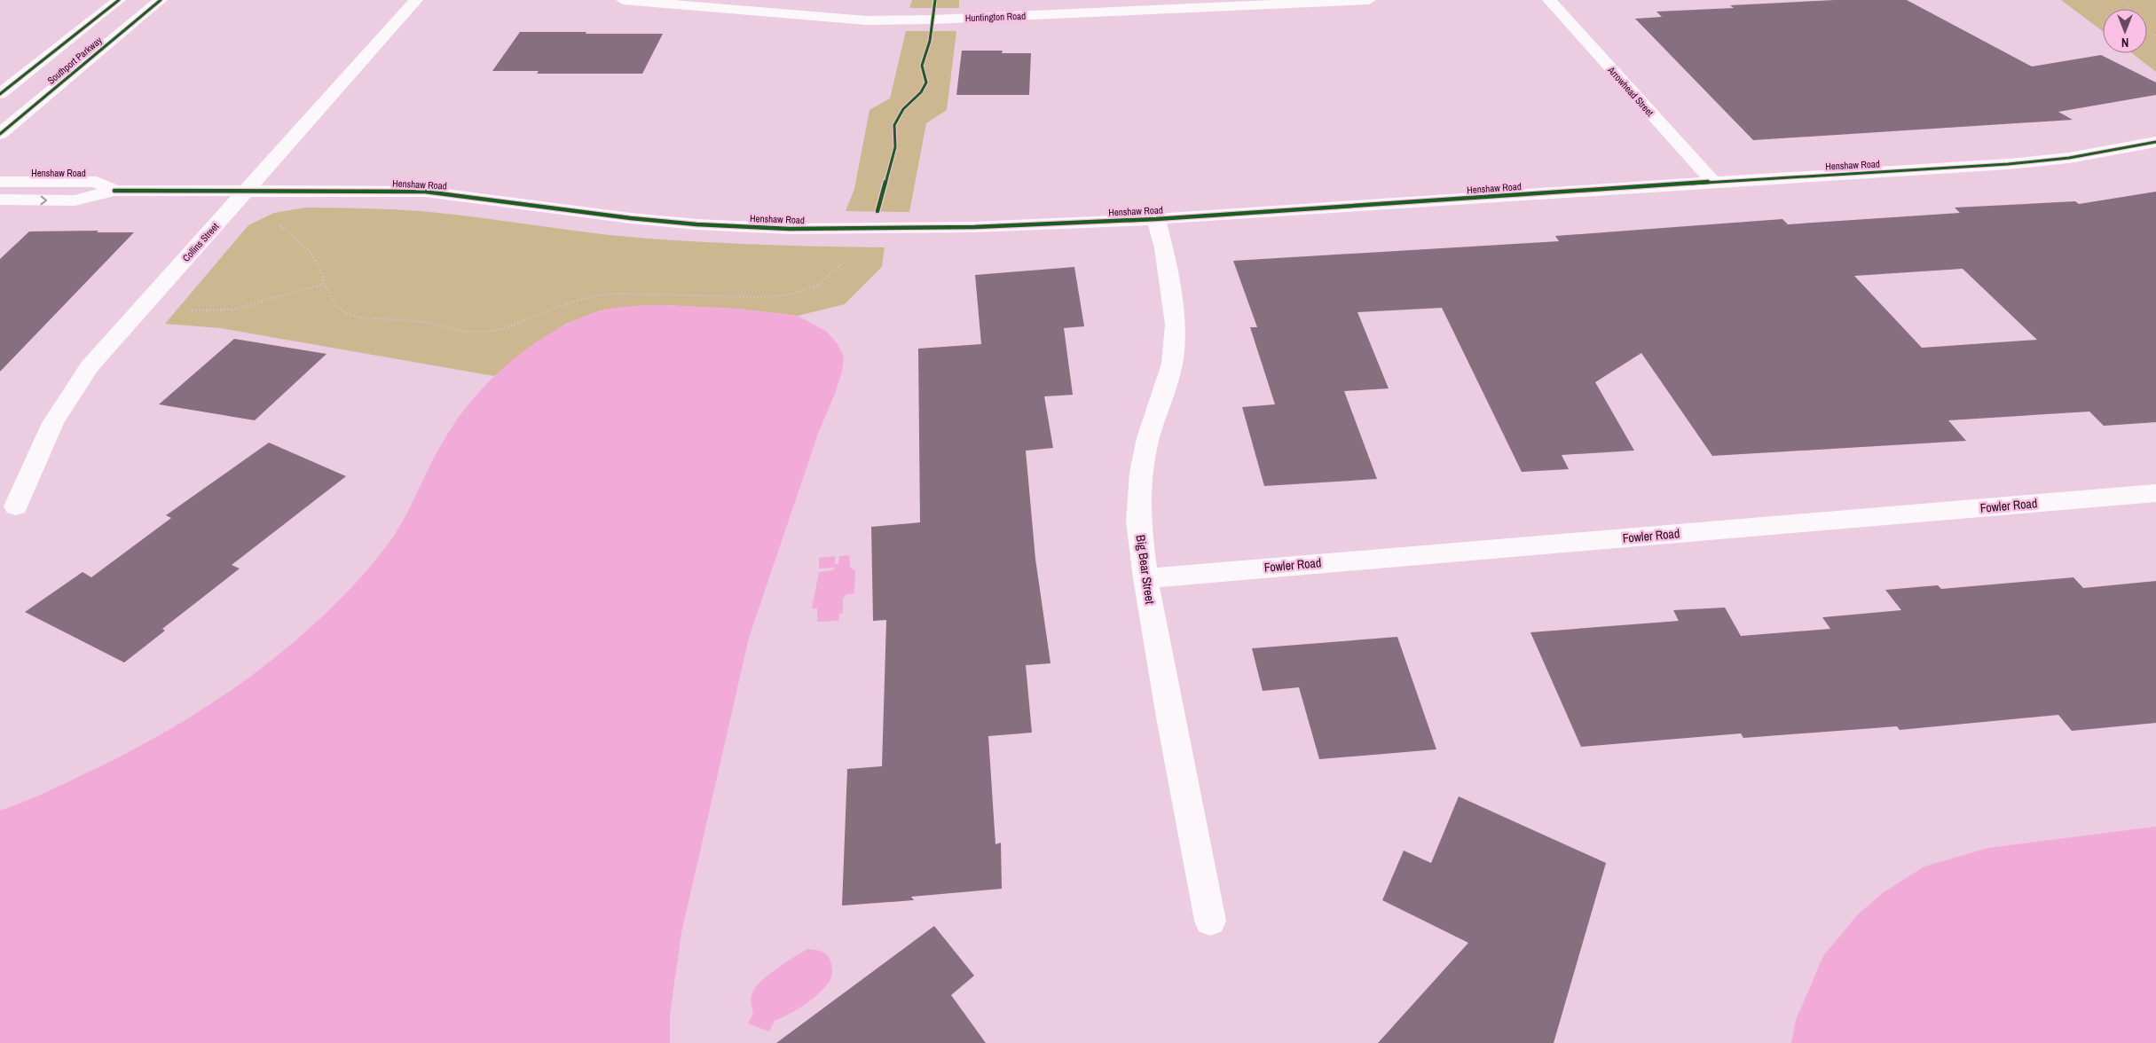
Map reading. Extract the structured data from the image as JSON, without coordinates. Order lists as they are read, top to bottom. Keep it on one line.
{"streets":{"street":["Huntington Road","Southport Parkway","Arrowhead Street","Henshaw Road","Collins Street","Fowler Road","Big Bear Street"]},"crossings":[["Arrowhead Street","Henshaw Road"],["Henshaw Road","Collins Street"],["Henshaw Road","Big Bear Street"],["Fowler Road","Big Bear Street"]],"north":"bottom"}
